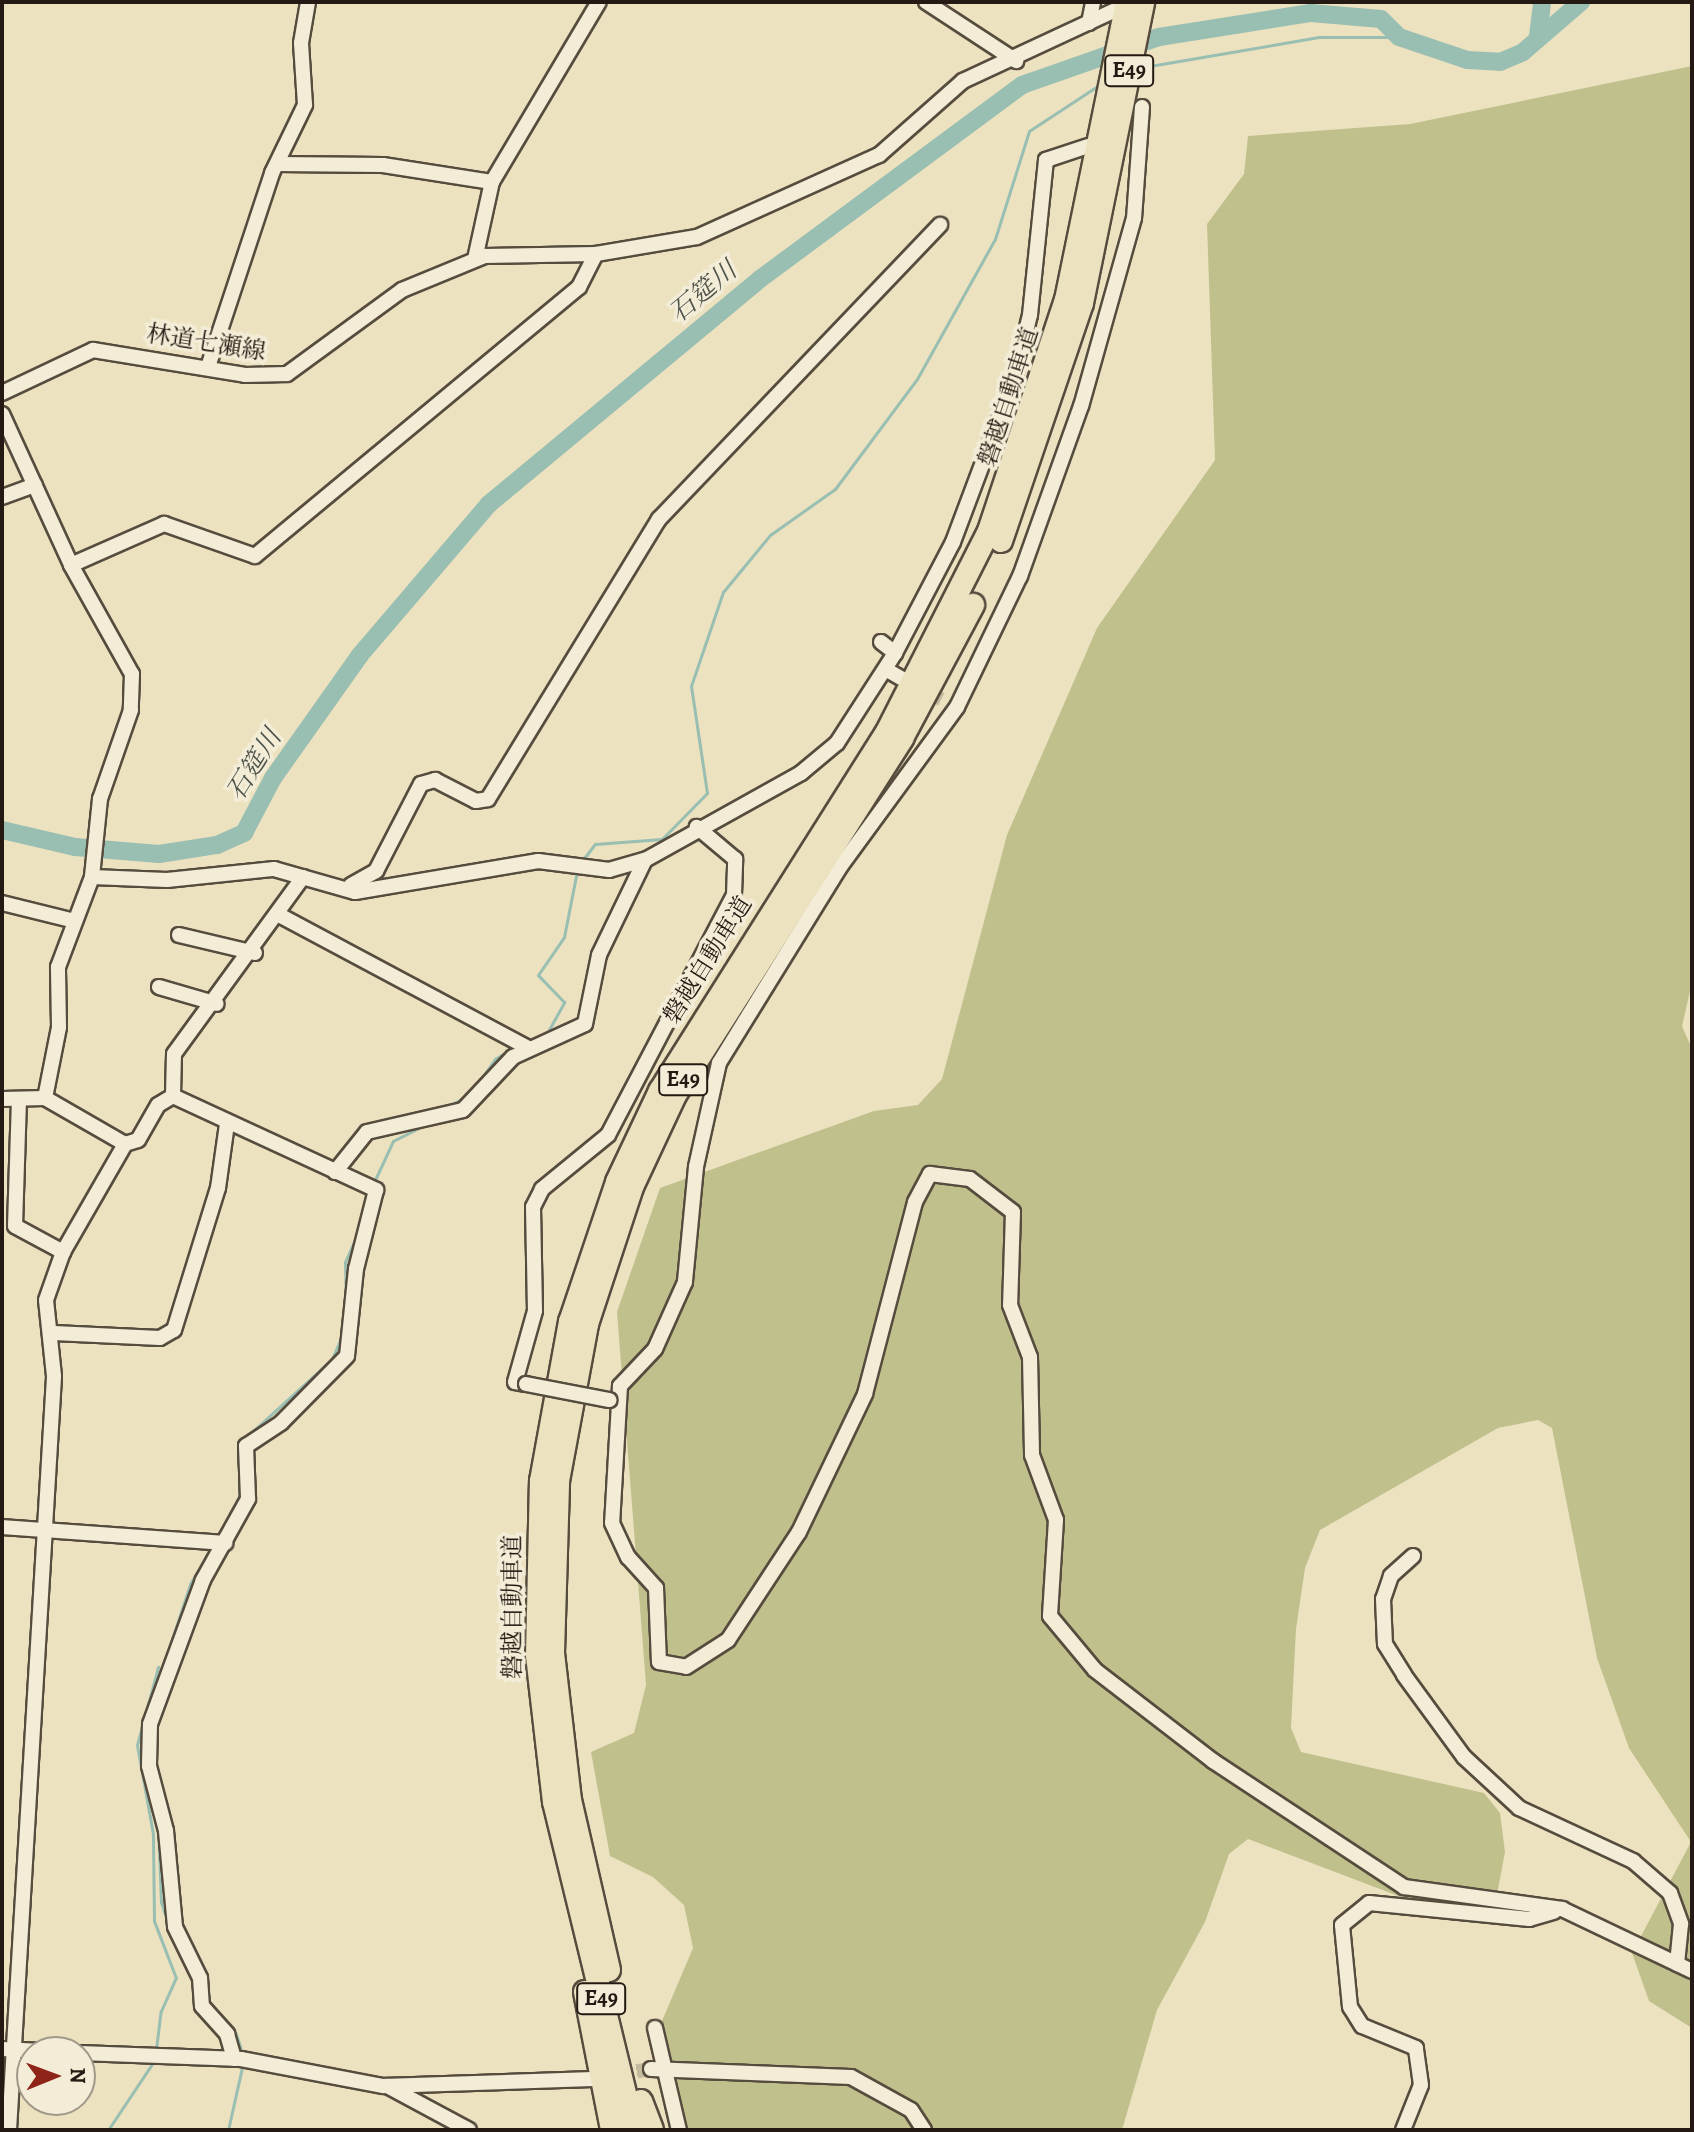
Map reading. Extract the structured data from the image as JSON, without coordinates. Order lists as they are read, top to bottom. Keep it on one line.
{"streets":{"highway":["E49","磐越自動車道"],"street":["林道七瀬線"]},"crossings":[["林道七瀬線","磐越自動車道"]],"water":["石筵川"],"north":"right"}
